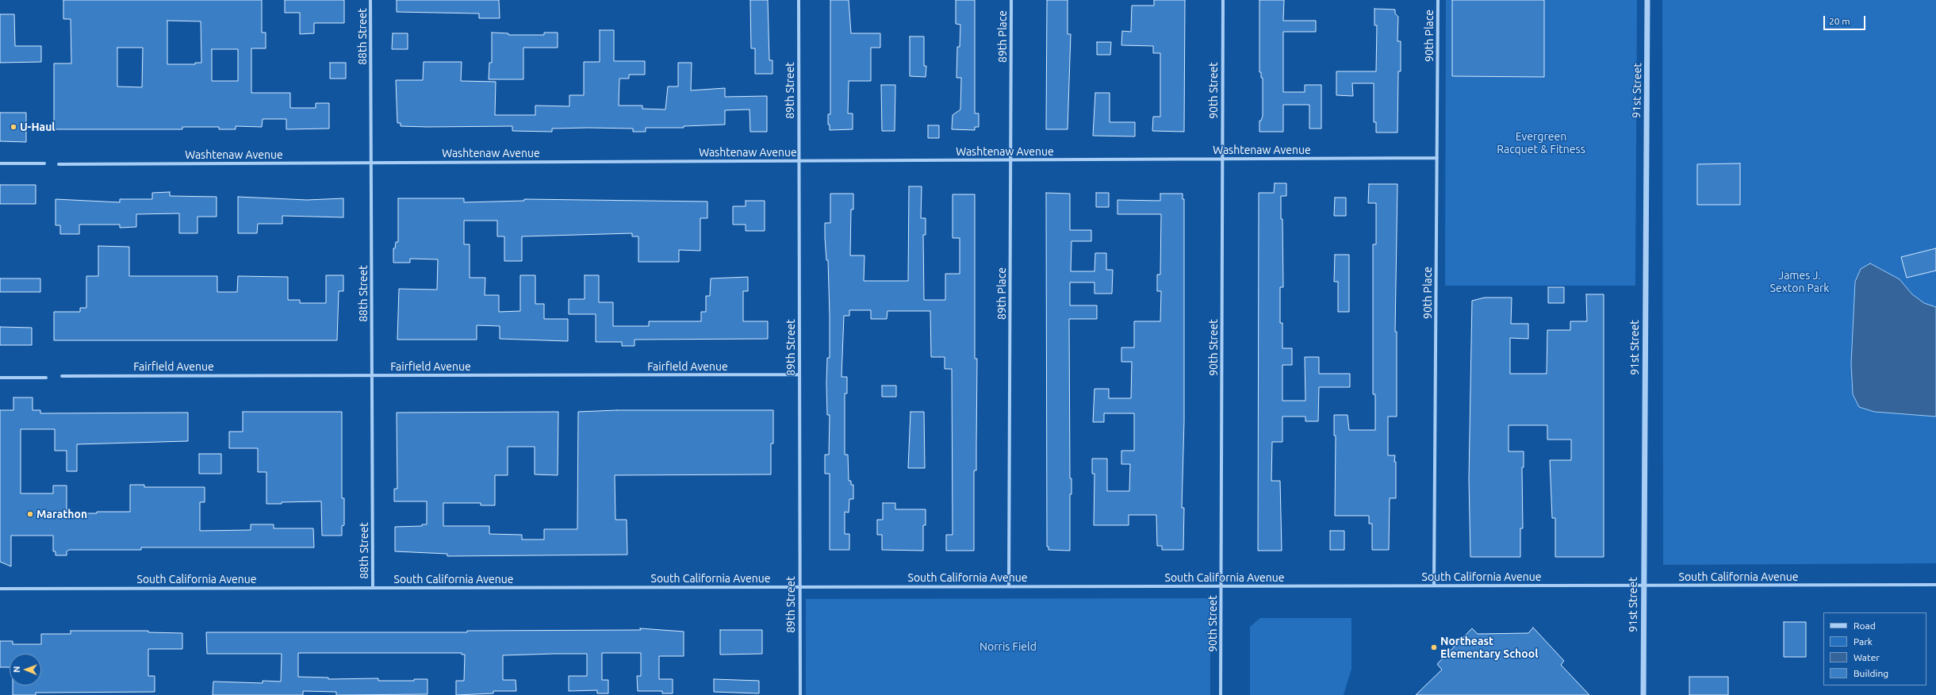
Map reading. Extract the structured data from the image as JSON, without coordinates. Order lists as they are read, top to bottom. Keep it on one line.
{"streets":{"street":["90th Place","88th Street","89th Place","89th Street","90th Street","91st Street","Washtenaw Avenue","Fairfield Avenue","South California Avenue"]},"crossings":[["90th Place","Washtenaw Avenue"],["90th Place","South California Avenue"],["88th Street","Washtenaw Avenue"],["88th Street","Fairfield Avenue"],["88th Street","South California Avenue"],["89th Place","Washtenaw Avenue"],["89th Place","South California Avenue"],["89th Street","Washtenaw Avenue"],["89th Street","Fairfield Avenue"],["89th Street","South California Avenue"],["90th Street","Washtenaw Avenue"],["90th Street","South California Avenue"],["91st Street","South California Avenue"]],"parks":["Evergreen Racquet & Fitness","James J. Sexton Park","Norris Field"],"places":["U-Haul","Marathon","Northeast Elementary School"],"legend":["Road","Park","Water","Building"],"scale_bar":"20 m","north":"left"}
